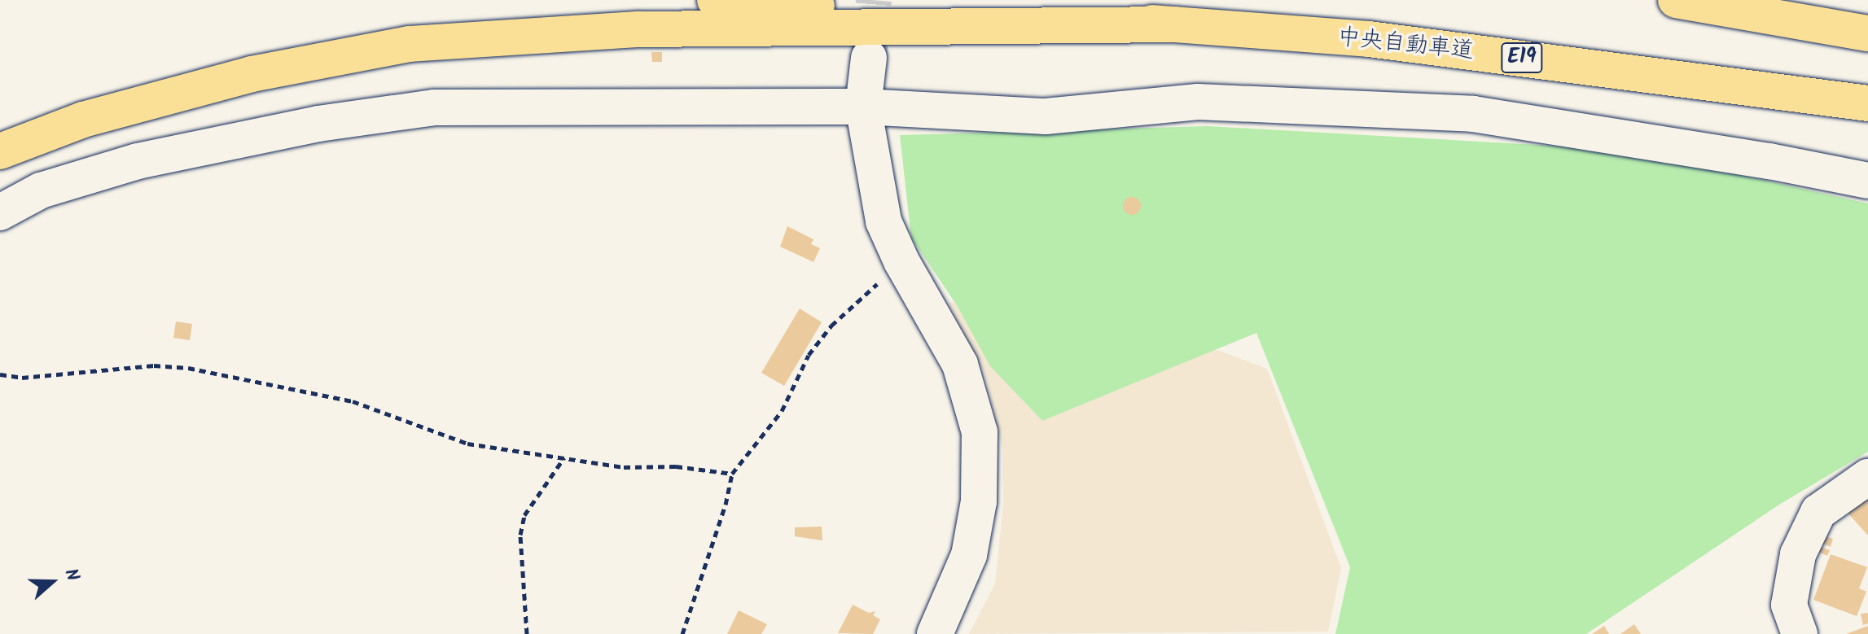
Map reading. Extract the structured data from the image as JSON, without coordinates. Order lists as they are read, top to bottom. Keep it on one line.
{"streets":{"highway":["中央自動車道","E19"]},"north":"right"}
